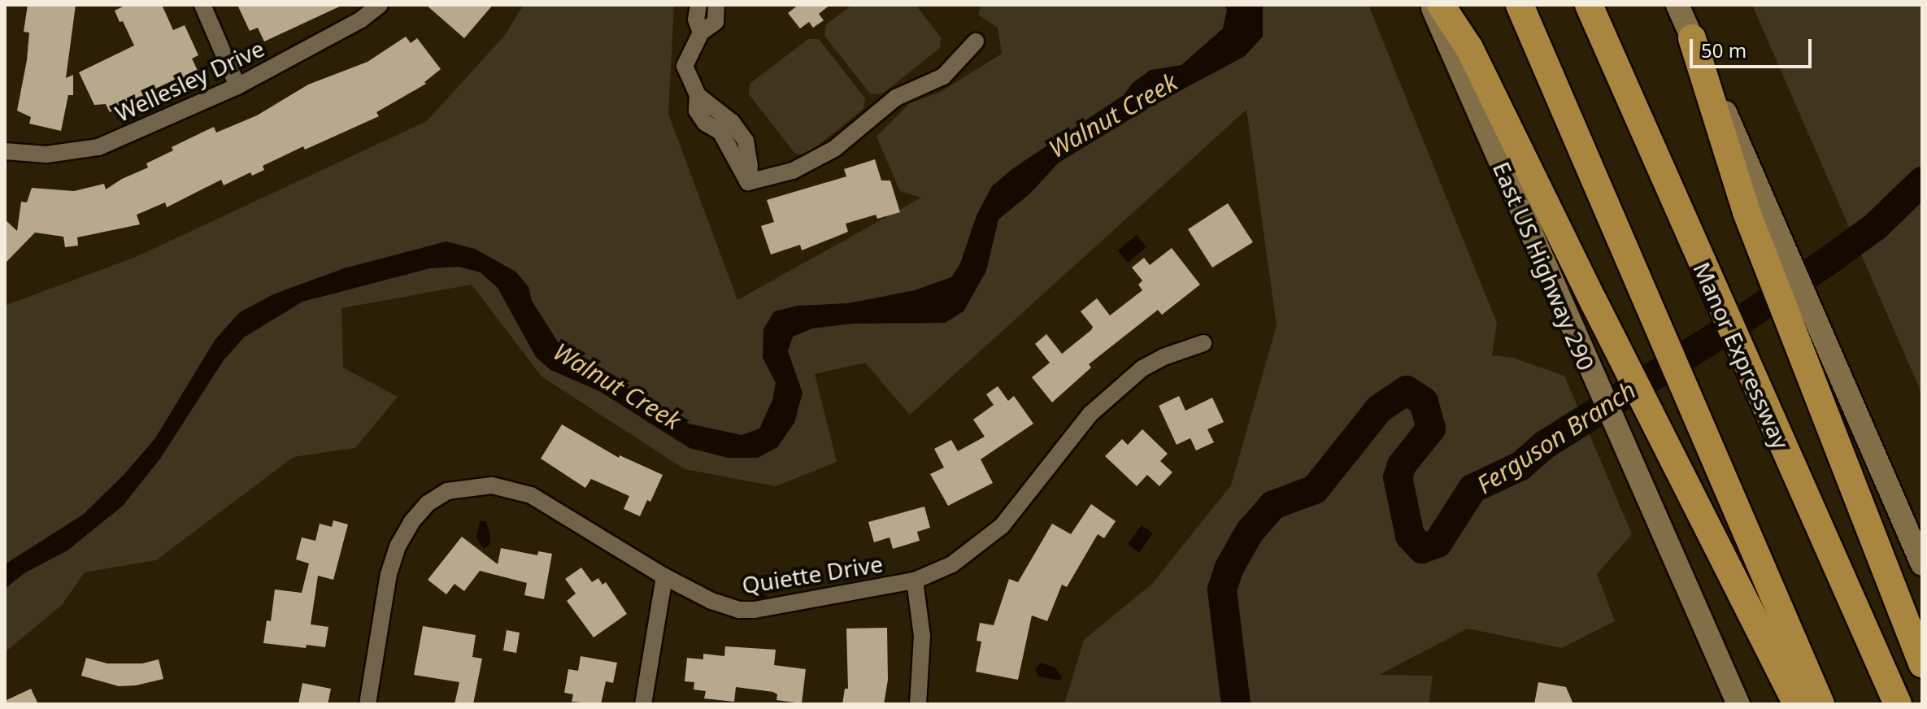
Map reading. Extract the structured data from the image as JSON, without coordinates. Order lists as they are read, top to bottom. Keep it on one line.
{"streets":{"highway":["Manor Expressway"],"main road":["East US Highway 290"],"street":["Wellesley Drive","Quiette Drive"]},"water":["Walnut Creek","Ferguson Branch"],"scale_bar":"50 m"}
